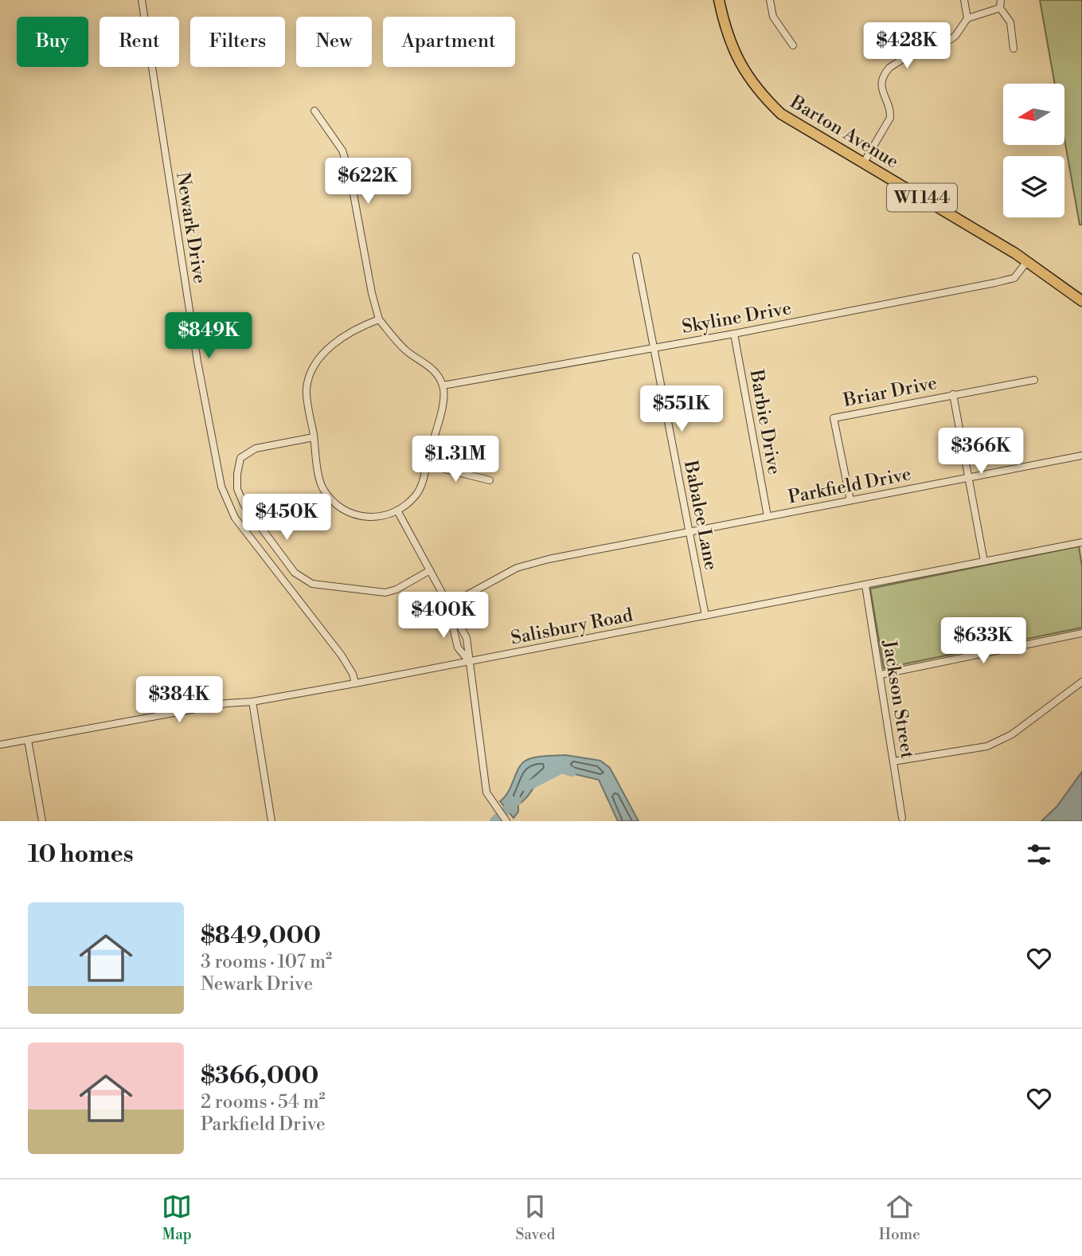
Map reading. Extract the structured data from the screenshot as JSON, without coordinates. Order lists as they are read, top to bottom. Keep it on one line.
{"streets":{"main road":["Barton Avenue","WI 144"],"street":["Newark Drive","Skyline Drive","Briar Drive","Barbie Drive","Parkfield Drive","Babalee Lane","Salisbury Road","Jackson Street"]},"crossings":[["Barton Avenue","Skyline Drive"],["Newark Drive","Salisbury Road"],["Skyline Drive","Barbie Drive"],["Skyline Drive","Babalee Lane"],["Briar Drive","Parkfield Drive"],["Barbie Drive","Parkfield Drive"],["Parkfield Drive","Babalee Lane"],["Babalee Lane","Salisbury Road"],["Salisbury Road","Jackson Street"]],"north":"left","page":{"chip":["Buy","Rent","Filters","New","Apartment"],"price":["$428K","$622K","$849K","$551K","$366K","$1.31M","$450K","$400K","$633K","$384K"],"heading":"10 homes","list":[{"name":"$849,000","note":"3 rooms · 107 m² · Newark Drive"},{"name":"$366,000","note":"2 rooms · 54 m² · Parkfield Drive"}],"tabs":["Map","Saved","Home"]}}
